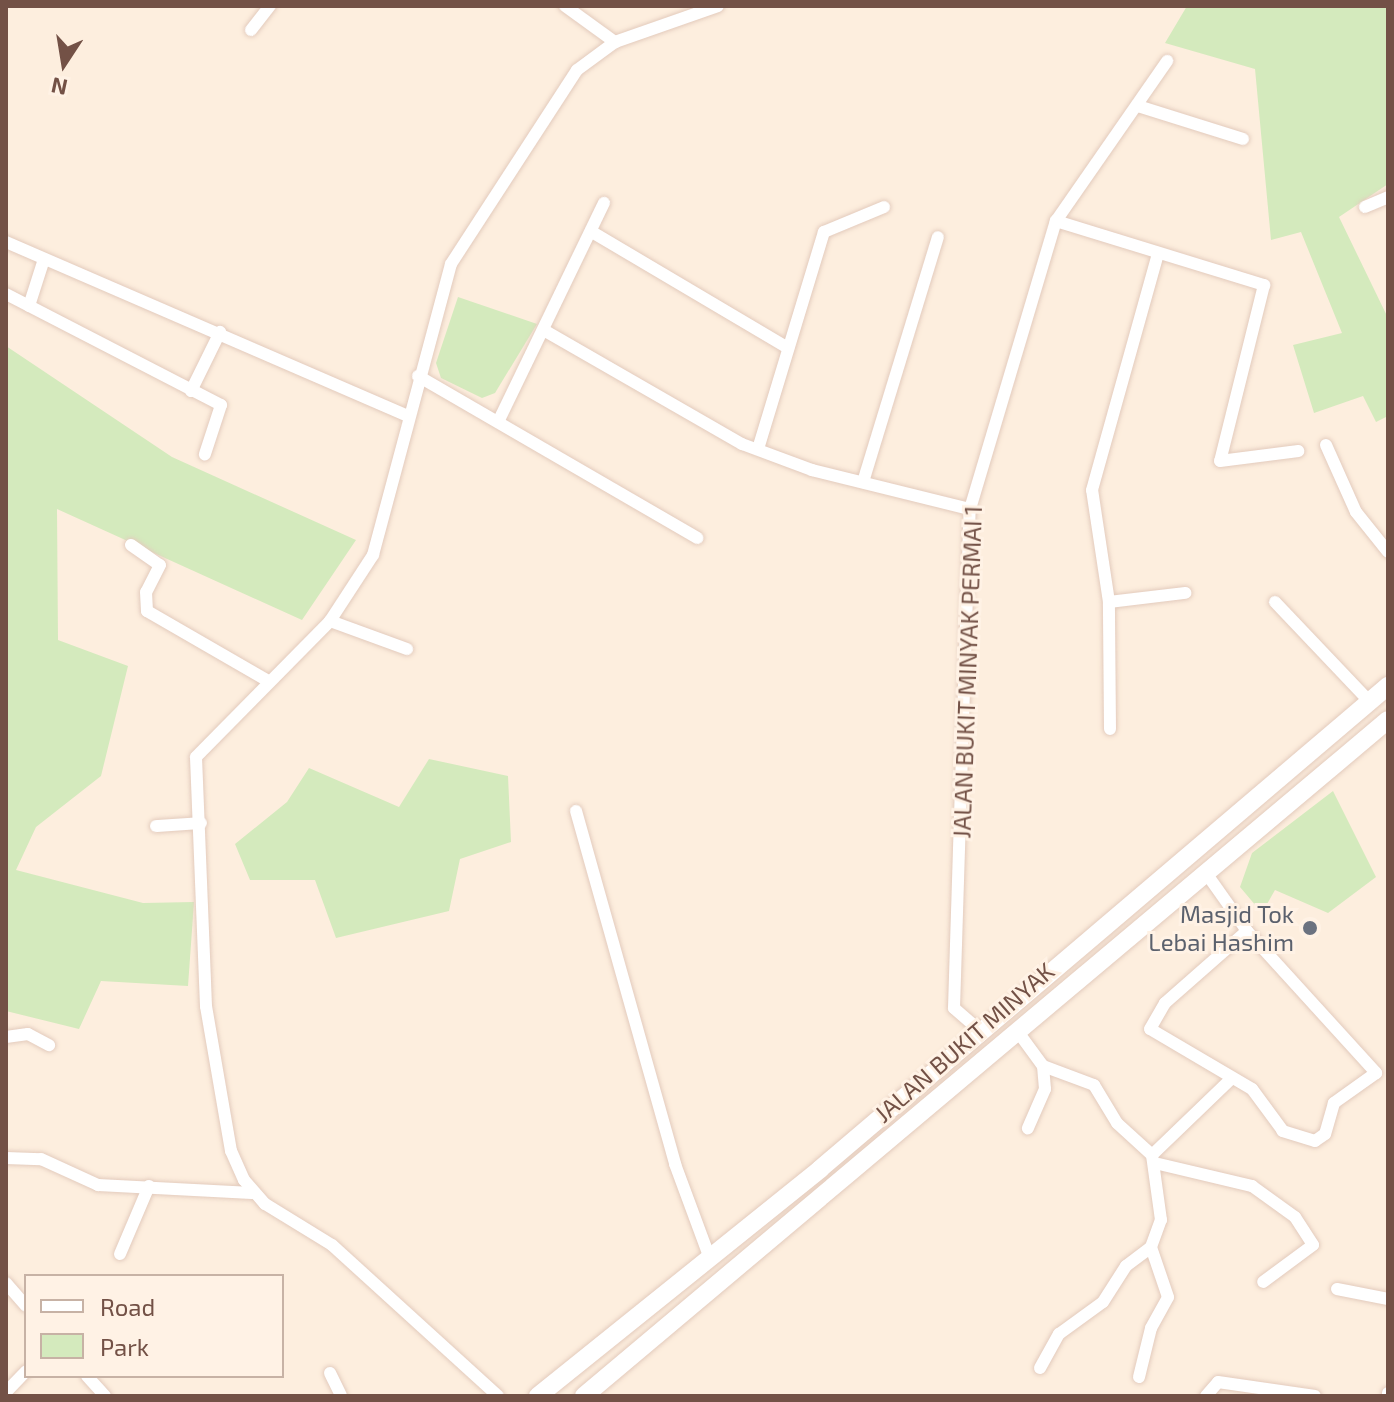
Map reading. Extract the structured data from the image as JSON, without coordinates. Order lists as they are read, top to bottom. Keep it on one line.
{"streets":{"main road":["JALAN BUKIT MINYAK"],"street":["JALAN BUKIT MINYAK PERMAI 1"]},"crossings":[["JALAN BUKIT MINYAK PERMAI 1","JALAN BUKIT MINYAK"]],"places":["Masjid Tok Lebai Hashim"],"legend":["Road","Park"],"north":"bottom"}
